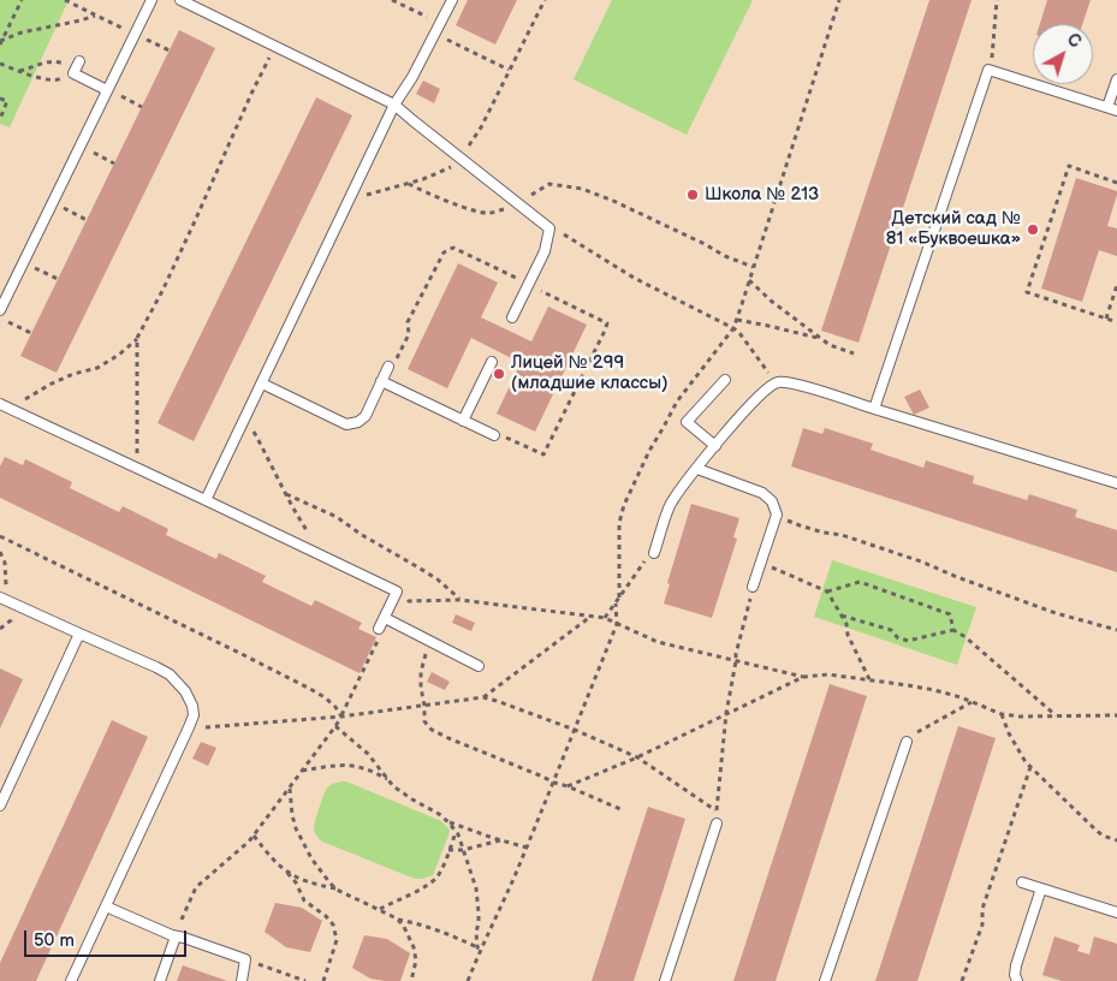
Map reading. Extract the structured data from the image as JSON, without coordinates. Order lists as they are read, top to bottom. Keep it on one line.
{"places":["Школа № 213","Детский сад № 81 «Буквоешка»","Лицей № 299 (младшие классы)"],"scale_bar":"50 m","north":"top right"}
